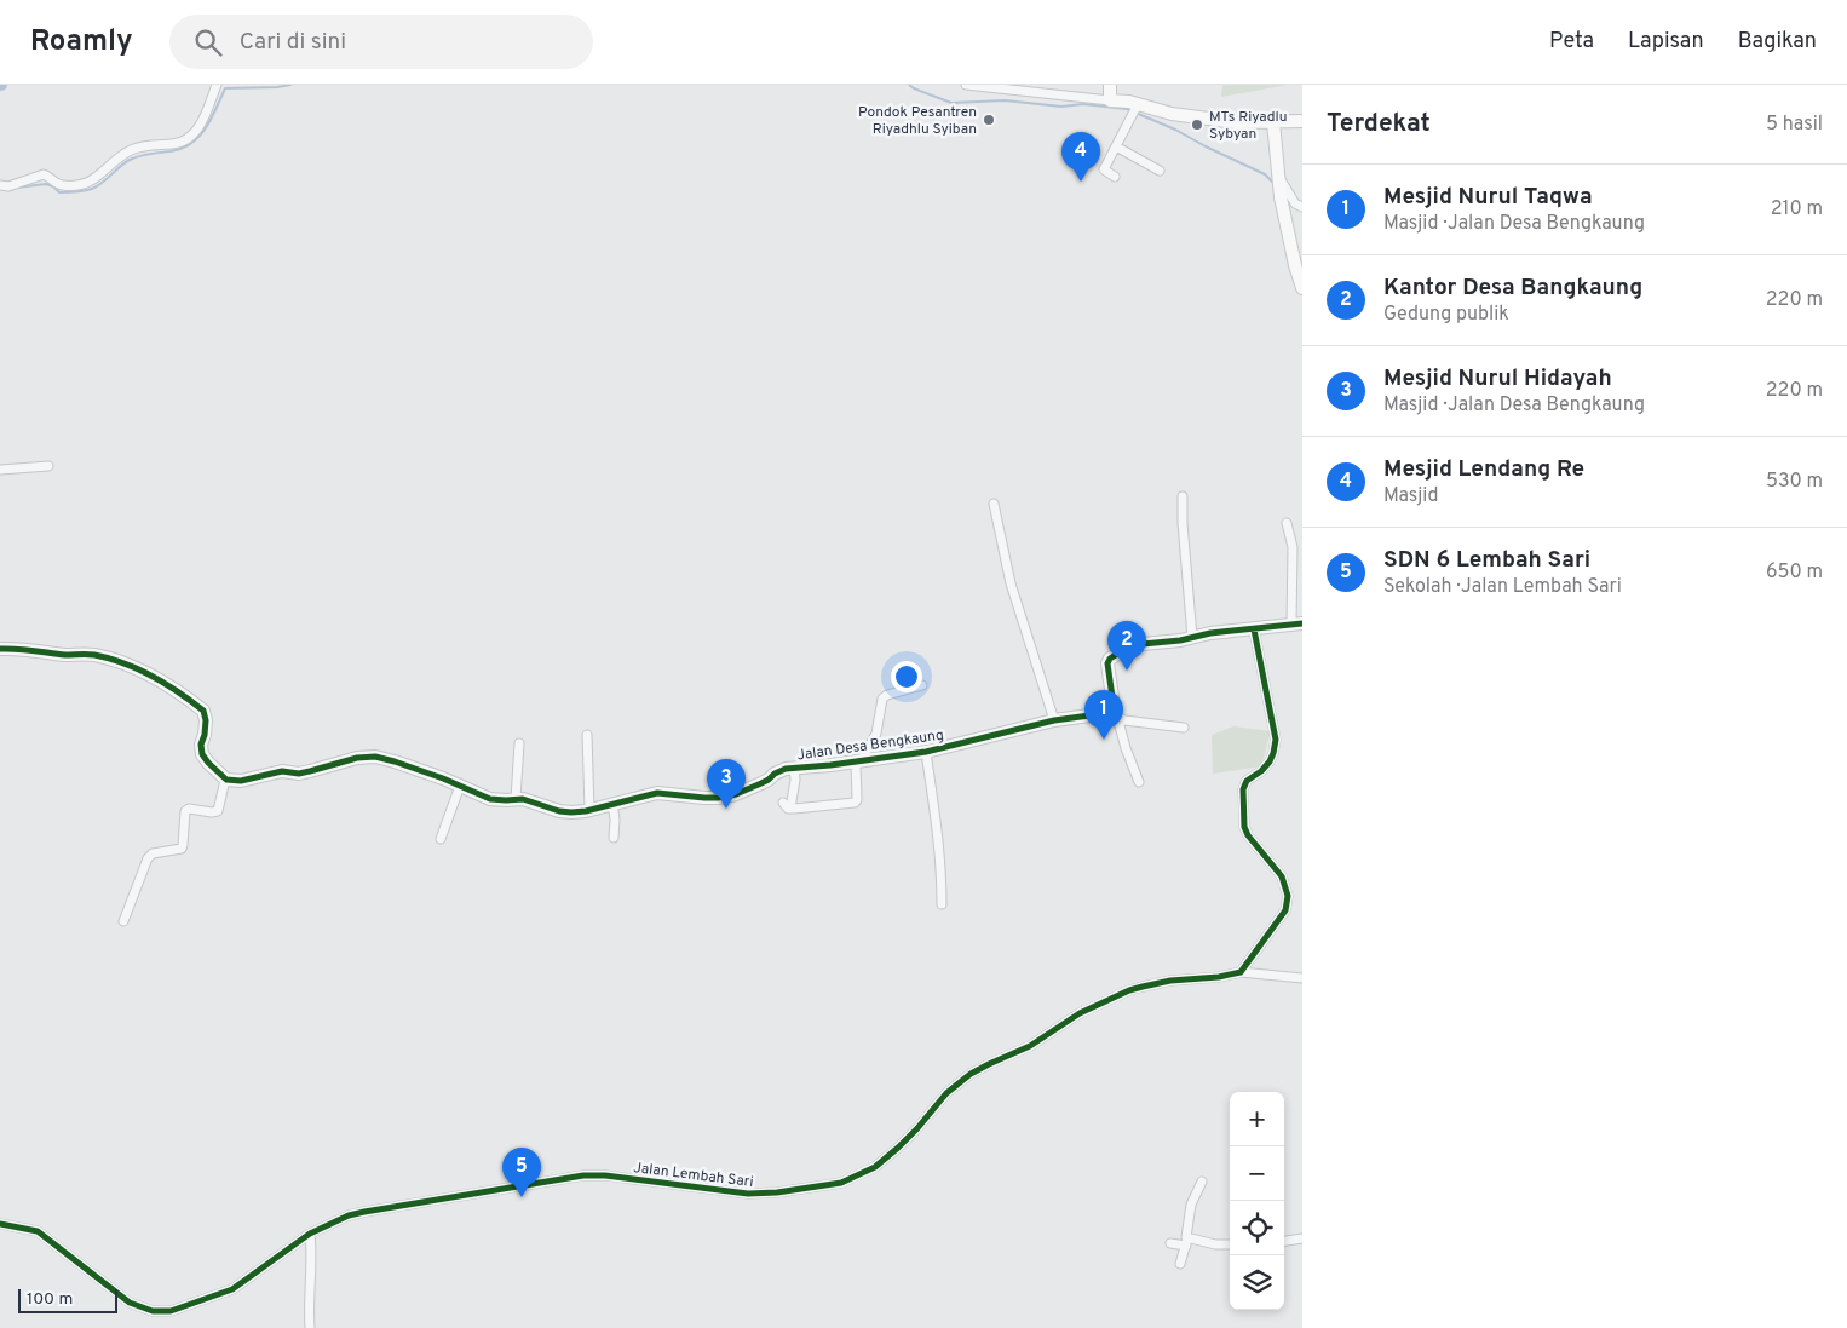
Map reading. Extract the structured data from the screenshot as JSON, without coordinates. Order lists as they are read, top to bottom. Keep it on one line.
{"streets":{"street":["Jalan Desa Bengkaung","Jalan Lembah Sari"]},"places":["Pondok Pesantren Riyadhlu Syiban","MTs Riyadlu Sybyan"],"scale_bar":"100 m","page":{"header":"Roamly","search":"Cari di sini","nav":["Peta","Lapisan","Bagikan"],"heading":["Terdekat","5 hasil"],"pins":["4","2","1","3","5"],"list":[{"mark":"1","name":"Mesjid Nurul Taqwa","note":"Masjid · Jalan Desa Bengkaung","value":"210 m"},{"mark":"2","name":"Kantor Desa Bangkaung","note":"Gedung publik","value":"220 m"},{"mark":"3","name":"Mesjid Nurul Hidayah","note":"Masjid · Jalan Desa Bengkaung","value":"220 m"},{"mark":"4","name":"Mesjid Lendang Re","note":"Masjid","value":"530 m"},{"mark":"5","name":"SDN 6 Lembah Sari","note":"Sekolah · Jalan Lembah Sari","value":"650 m"}],"map_buttons":["+","−"],"scale":"100 m"}}
